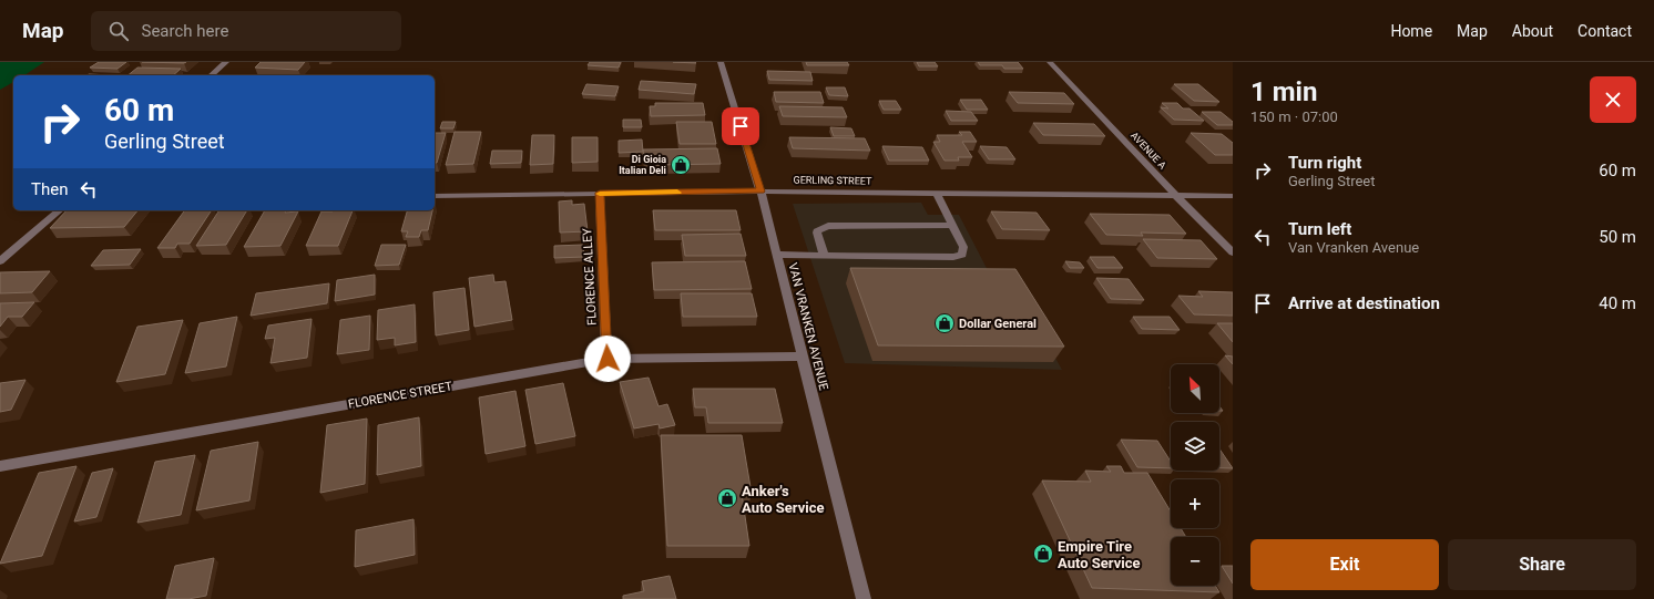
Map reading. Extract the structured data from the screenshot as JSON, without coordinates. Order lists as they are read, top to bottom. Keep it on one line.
{"streets":{"street":["AVENUE A","GERLING STREET","FLORENCE ALLEY","VAN VRANKEN AVENUE","FLORENCE STREET"]},"crossings":[["AVENUE A","GERLING STREET"],["GERLING STREET","FLORENCE ALLEY"],["GERLING STREET","VAN VRANKEN AVENUE"],["FLORENCE ALLEY","FLORENCE STREET"],["VAN VRANKEN AVENUE","FLORENCE STREET"]],"places":{"shop":["Di Gioia Italian Deli","Dollar General","Anker's Auto Service","Empire Tire Auto Service"]},"north":"top left","page":{"header":"Map","search":"Search here","nav":["Home","Map","About","Contact"],"heading":["1 min","150 m · 07:00"],"turn":["60 m","Gerling Street"],"list":[{"name":"Turn right","note":"Gerling Street","value":"60 m"},{"name":"Turn left","note":"Van Vranken Avenue","value":"50 m"},{"name":"Arrive at destination","value":"40 m"}],"then":"Then","map_buttons":["+","−"],"buttons":["Exit","Share"]}}
